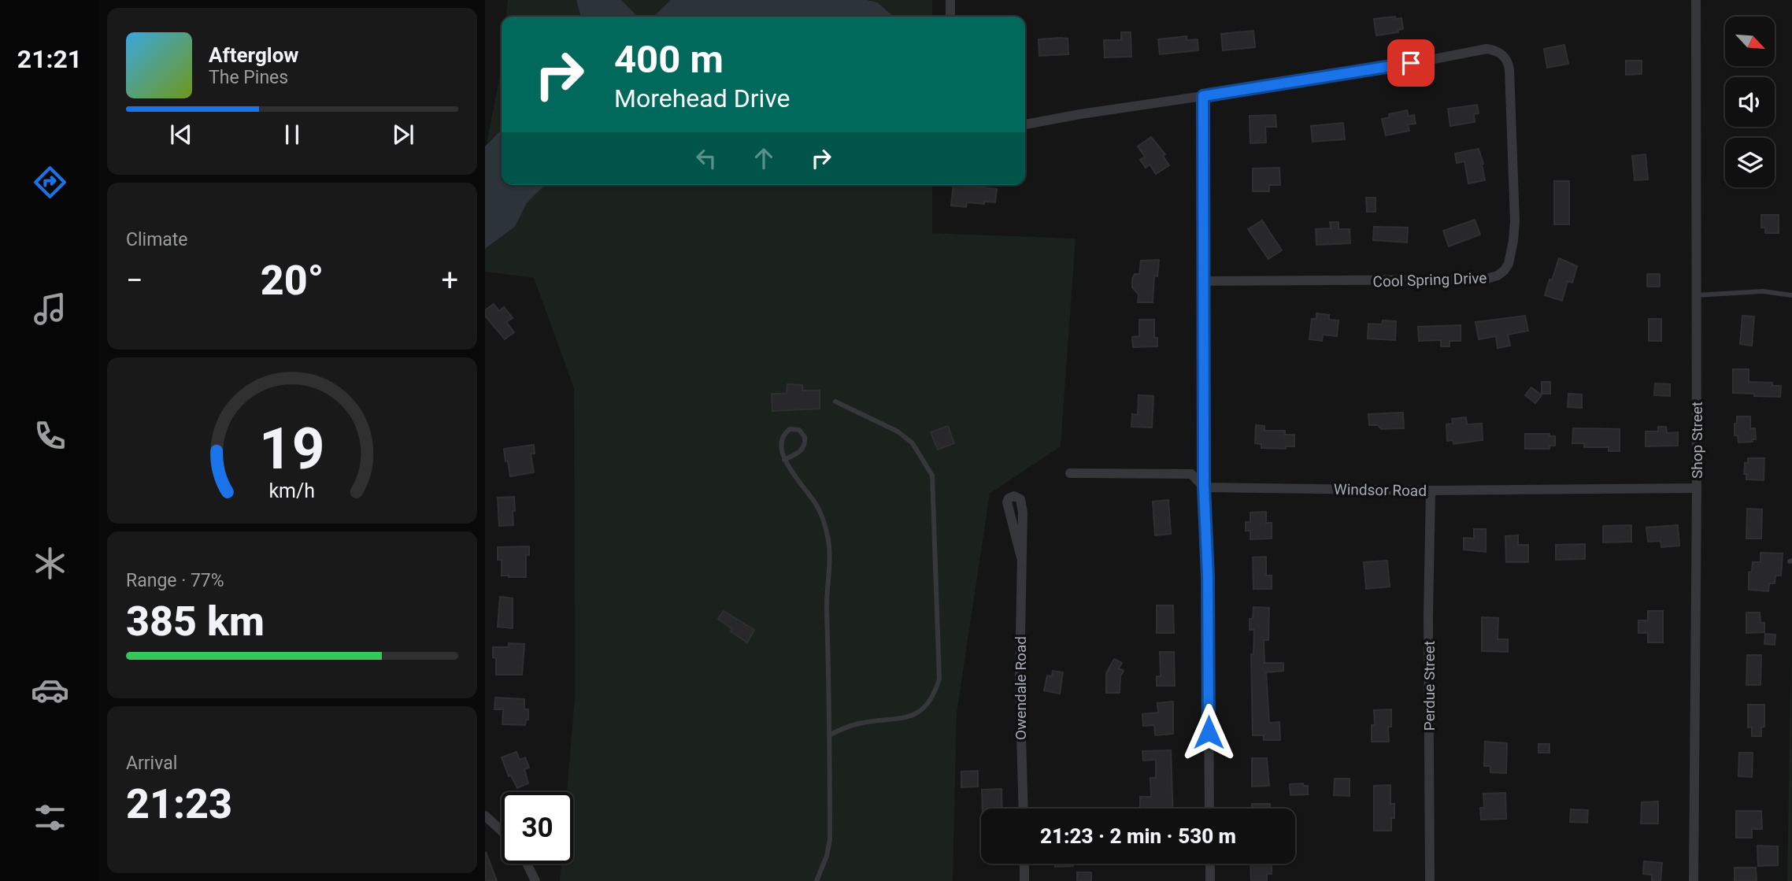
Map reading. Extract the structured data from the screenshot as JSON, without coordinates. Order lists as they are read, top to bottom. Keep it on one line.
{"streets":{"street":["Cool Spring Drive","Shop Street","Windsor Road","Perdue Street","Owendale Road"]},"crossings":[["Shop Street","Windsor Road"],["Windsor Road","Perdue Street"]],"north":"bottom right","page":{"tabs":"21:21","turn":["400 m","Morehead Drive"],"song":["Afterglow","The Pines"],"tile":["Climate",["Range · 77%","385 km"],["Arrival","21:23"]],"heat":["−","20°","+"],"limit":"30","trip":"21:23 · 2 min · 530 m","gauge":["19","km/h"]}}
